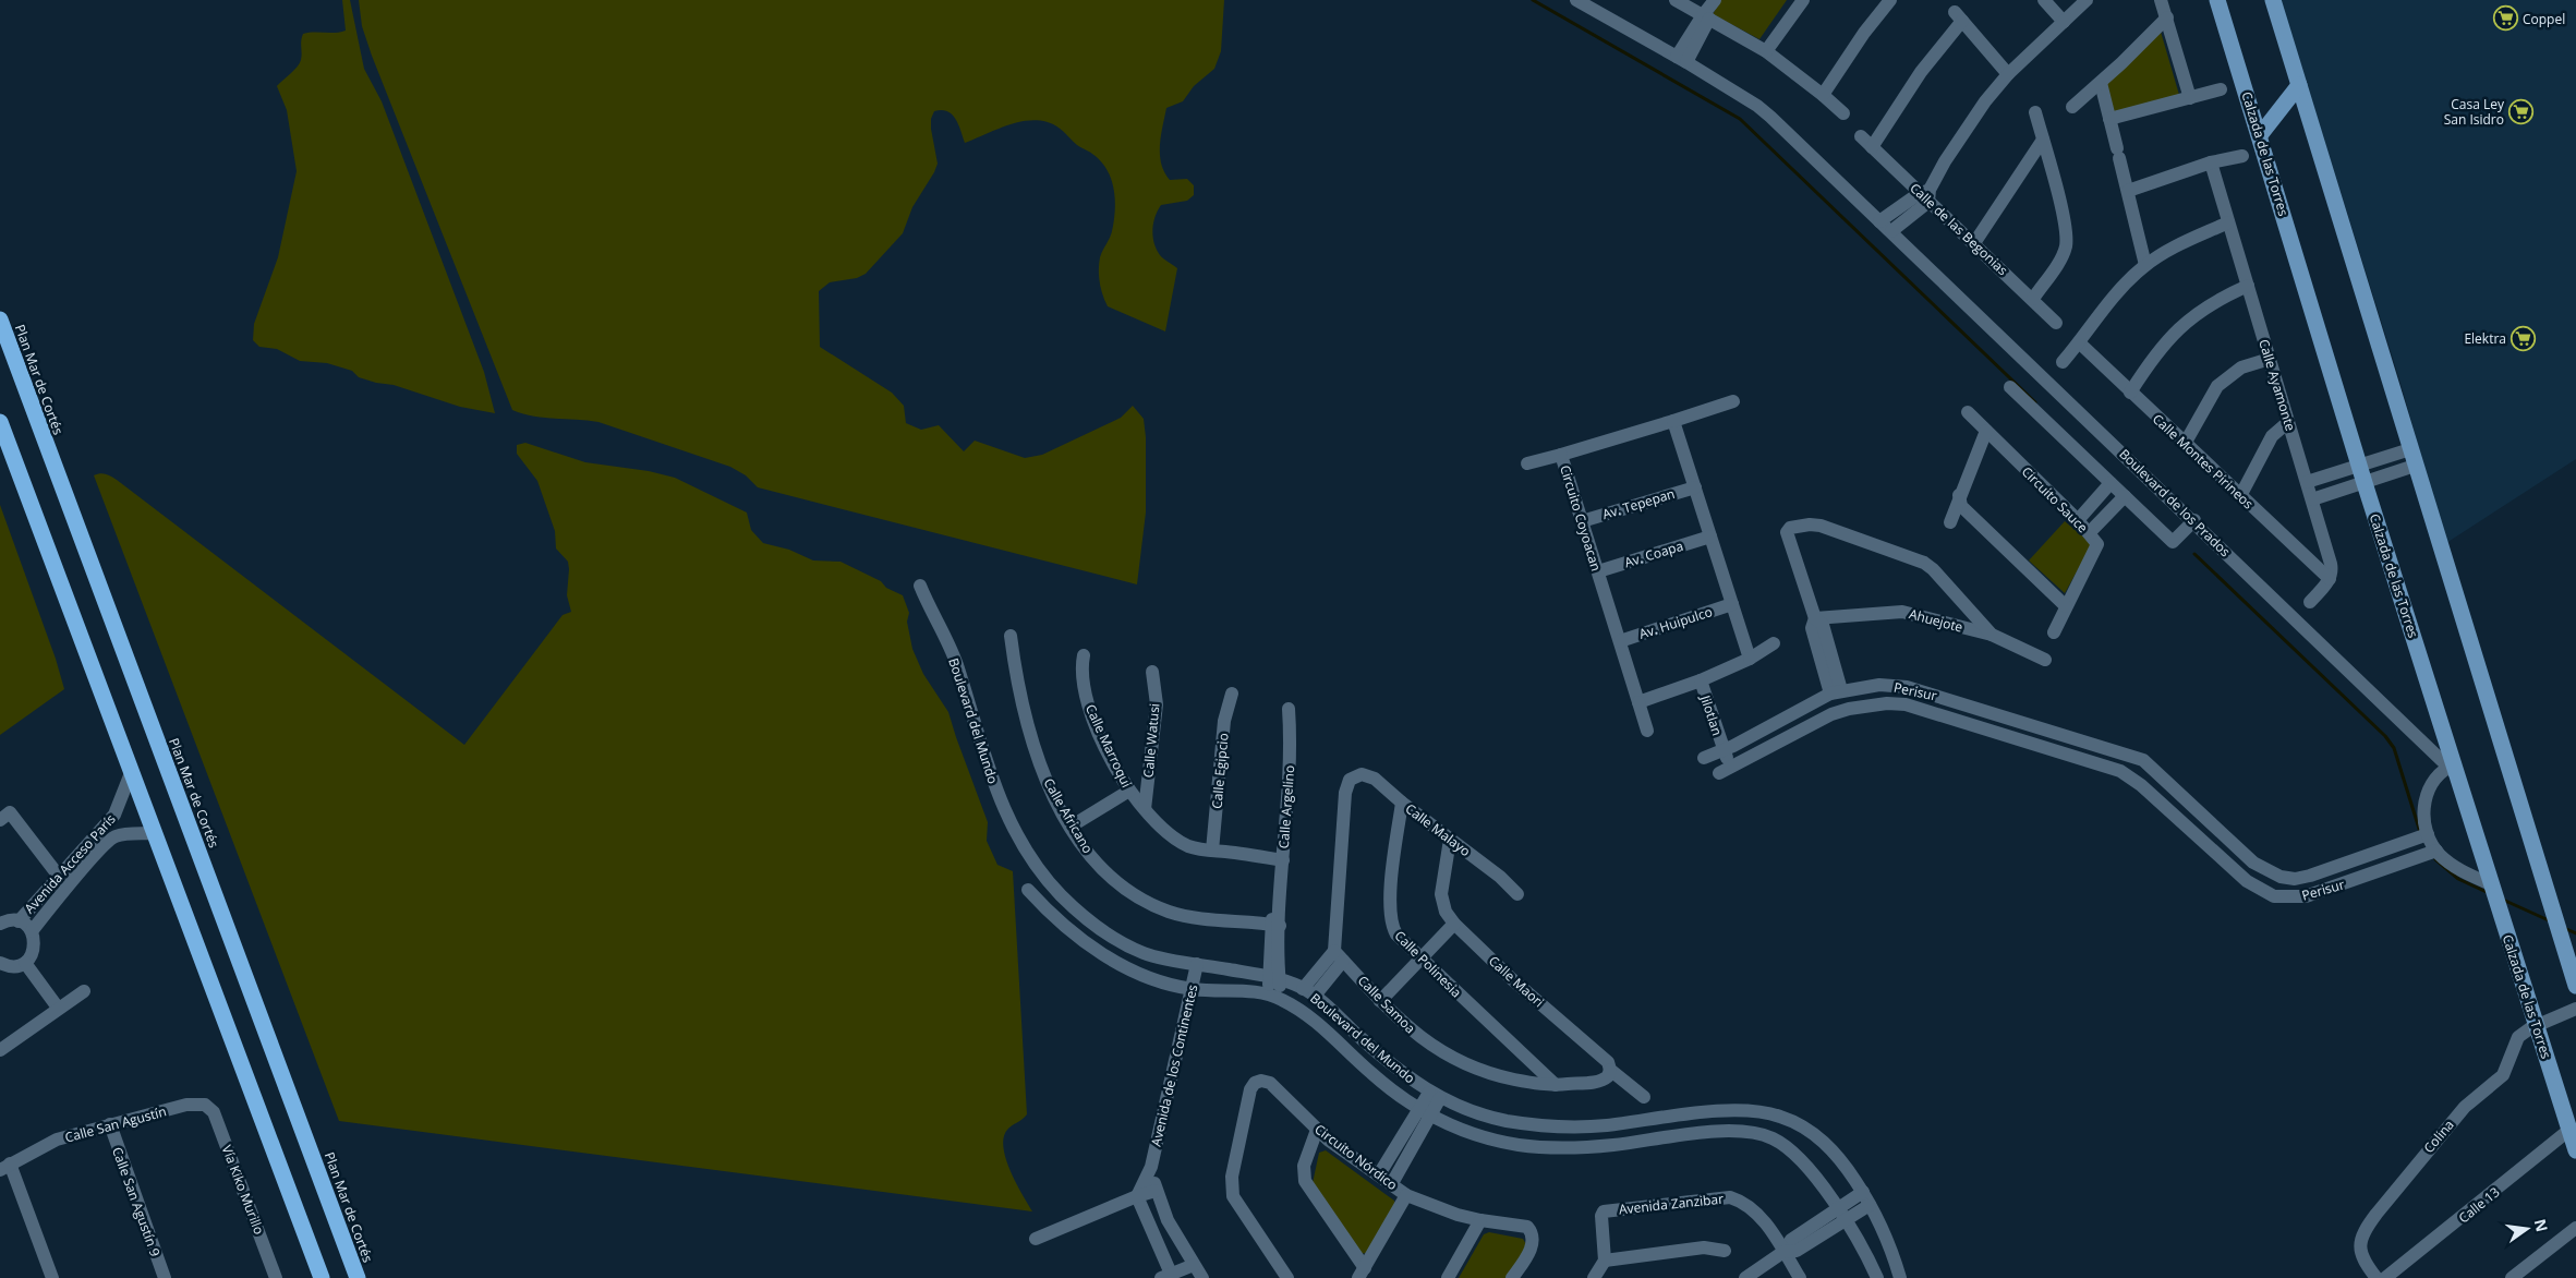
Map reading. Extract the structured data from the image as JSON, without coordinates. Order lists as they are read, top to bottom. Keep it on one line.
{"streets":{"highway":["Plan Mar de Cortés"],"main road":["Calzada de las Torres"],"street":["Calle de las Begonias","Calle Ayamonte","Calle Montes Pirineos","Circuito Sauce","Boulevard de los Prados","Av. Tepepan","Circuito Coyoacan","Av. Coapa","Ahuejote","Av. Huipulco","Perisur","Jilotlan","Boulevard del Mundo","Calle Watusi","Calle Marroqui","Calle Egipcio","Calle Argelino","Calle Africano","Calle Malayo","Avenida Acceso París","Calle Polinesia","Calle Maori","Calle Samoa","Avenida de los Continentes","Calle San Agustín","Colina","Circuito Nórdico","Vía Kiko Murillo","Calle San Agustín 9","Avenida Zanzibar","Calle 13"]},"crossings":[["Calzada de las Torres","Boulevard de los Prados"],["Calzada de las Torres","Colina"],["Calzada de las Torres","Calle 13"],["Calle Ayamonte","Calle Montes Pirineos"],["Av. Tepepan","Circuito Coyoacan"],["Circuito Coyoacan","Av. Coapa"],["Circuito Coyoacan","Av. Huipulco"],["Perisur","Jilotlan"],["Boulevard del Mundo","Calle Argelino"],["Boulevard del Mundo","Avenida de los Continentes"],["Calle Watusi","Calle Marroqui"],["Calle Marroqui","Calle Egipcio"],["Calle Marroqui","Calle Argelino"],["Calle Argelino","Calle Africano"],["Calle Malayo","Calle Polinesia"],["Calle Malayo","Calle Maori"],["Calle Malayo","Calle Samoa"],["Calle Polinesia","Calle Samoa"],["Calle Maori","Calle Samoa"],["Calle San Agustín","Vía Kiko Murillo"],["Calle San Agustín","Calle San Agustín 9"]],"places":{"supermarket":["Coppel","Casa Ley San Isidro","Elektra"]},"north":"right"}
